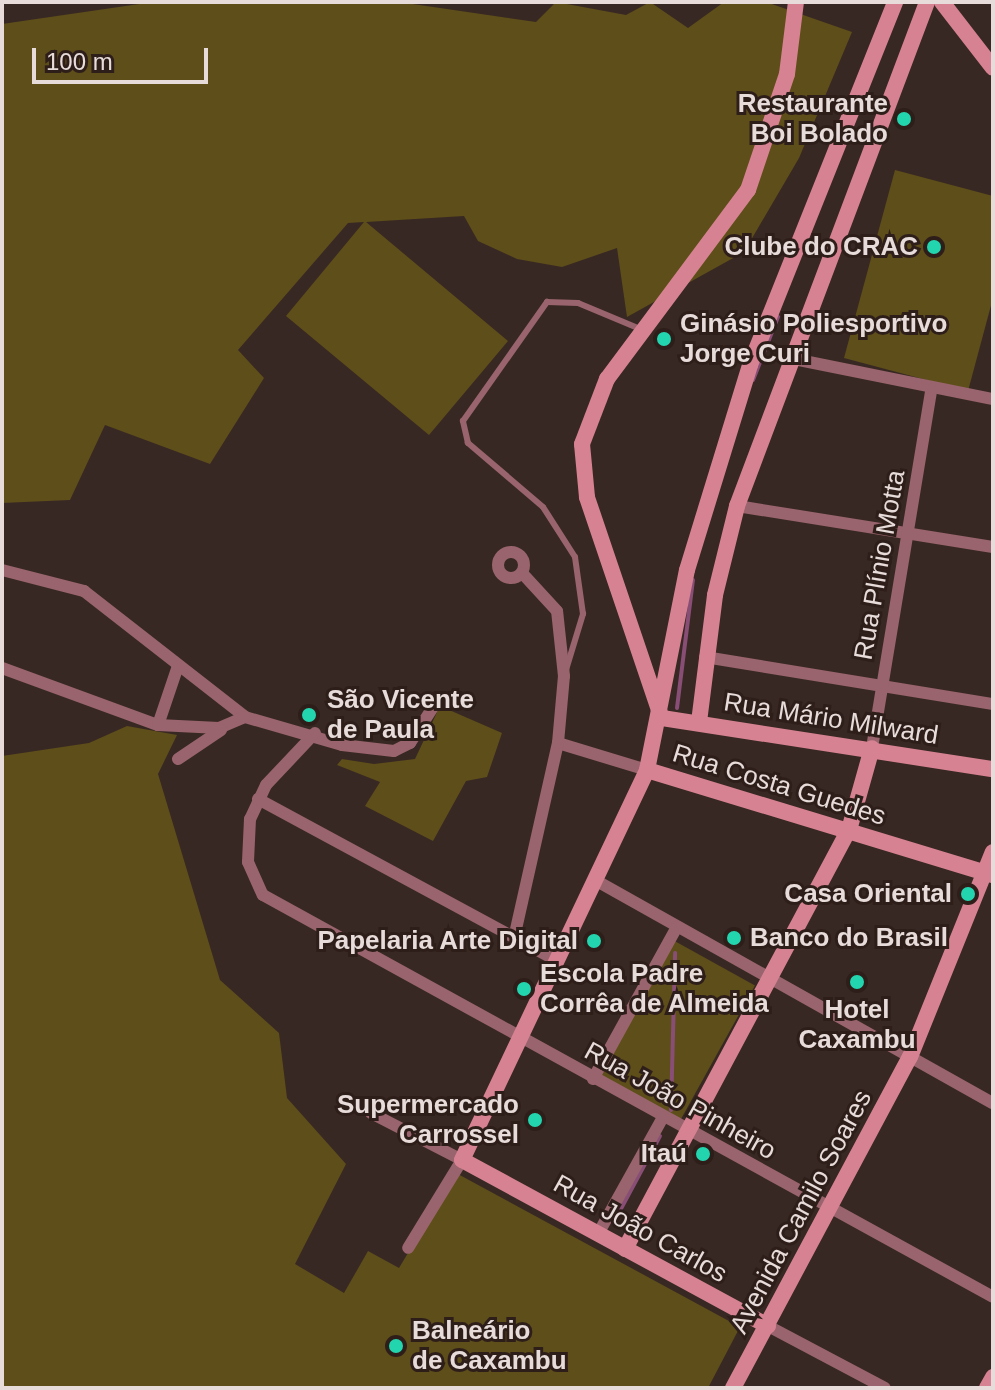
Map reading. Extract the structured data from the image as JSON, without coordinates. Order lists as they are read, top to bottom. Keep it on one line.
{"streets":{"street":["Rua Plínio Motta","Rua Mário Milward","Rua Costa Guedes","Rua João Pinheiro","Avenida Camilo Soares","Rua João Carlos"]},"crossings":[["Rua Plínio Motta","Rua Mário Milward"],["Rua Costa Guedes","Avenida Camilo Soares"],["Rua João Pinheiro","Avenida Camilo Soares"],["Avenida Camilo Soares","Rua João Carlos"]],"places":["Restaurante Boi Bolado","Clube do CRAC","Ginásio Poliesportivo Jorge Curi","São Vicente de Paula","Casa Oriental","Banco do Brasil","Papelaria Arte Digital","Hotel Caxambu","Escola Padre Corrêa de Almeida","Supermercado Carrossel","Itaú","Balneário de Caxambu"],"scale_bar":"100 m"}
